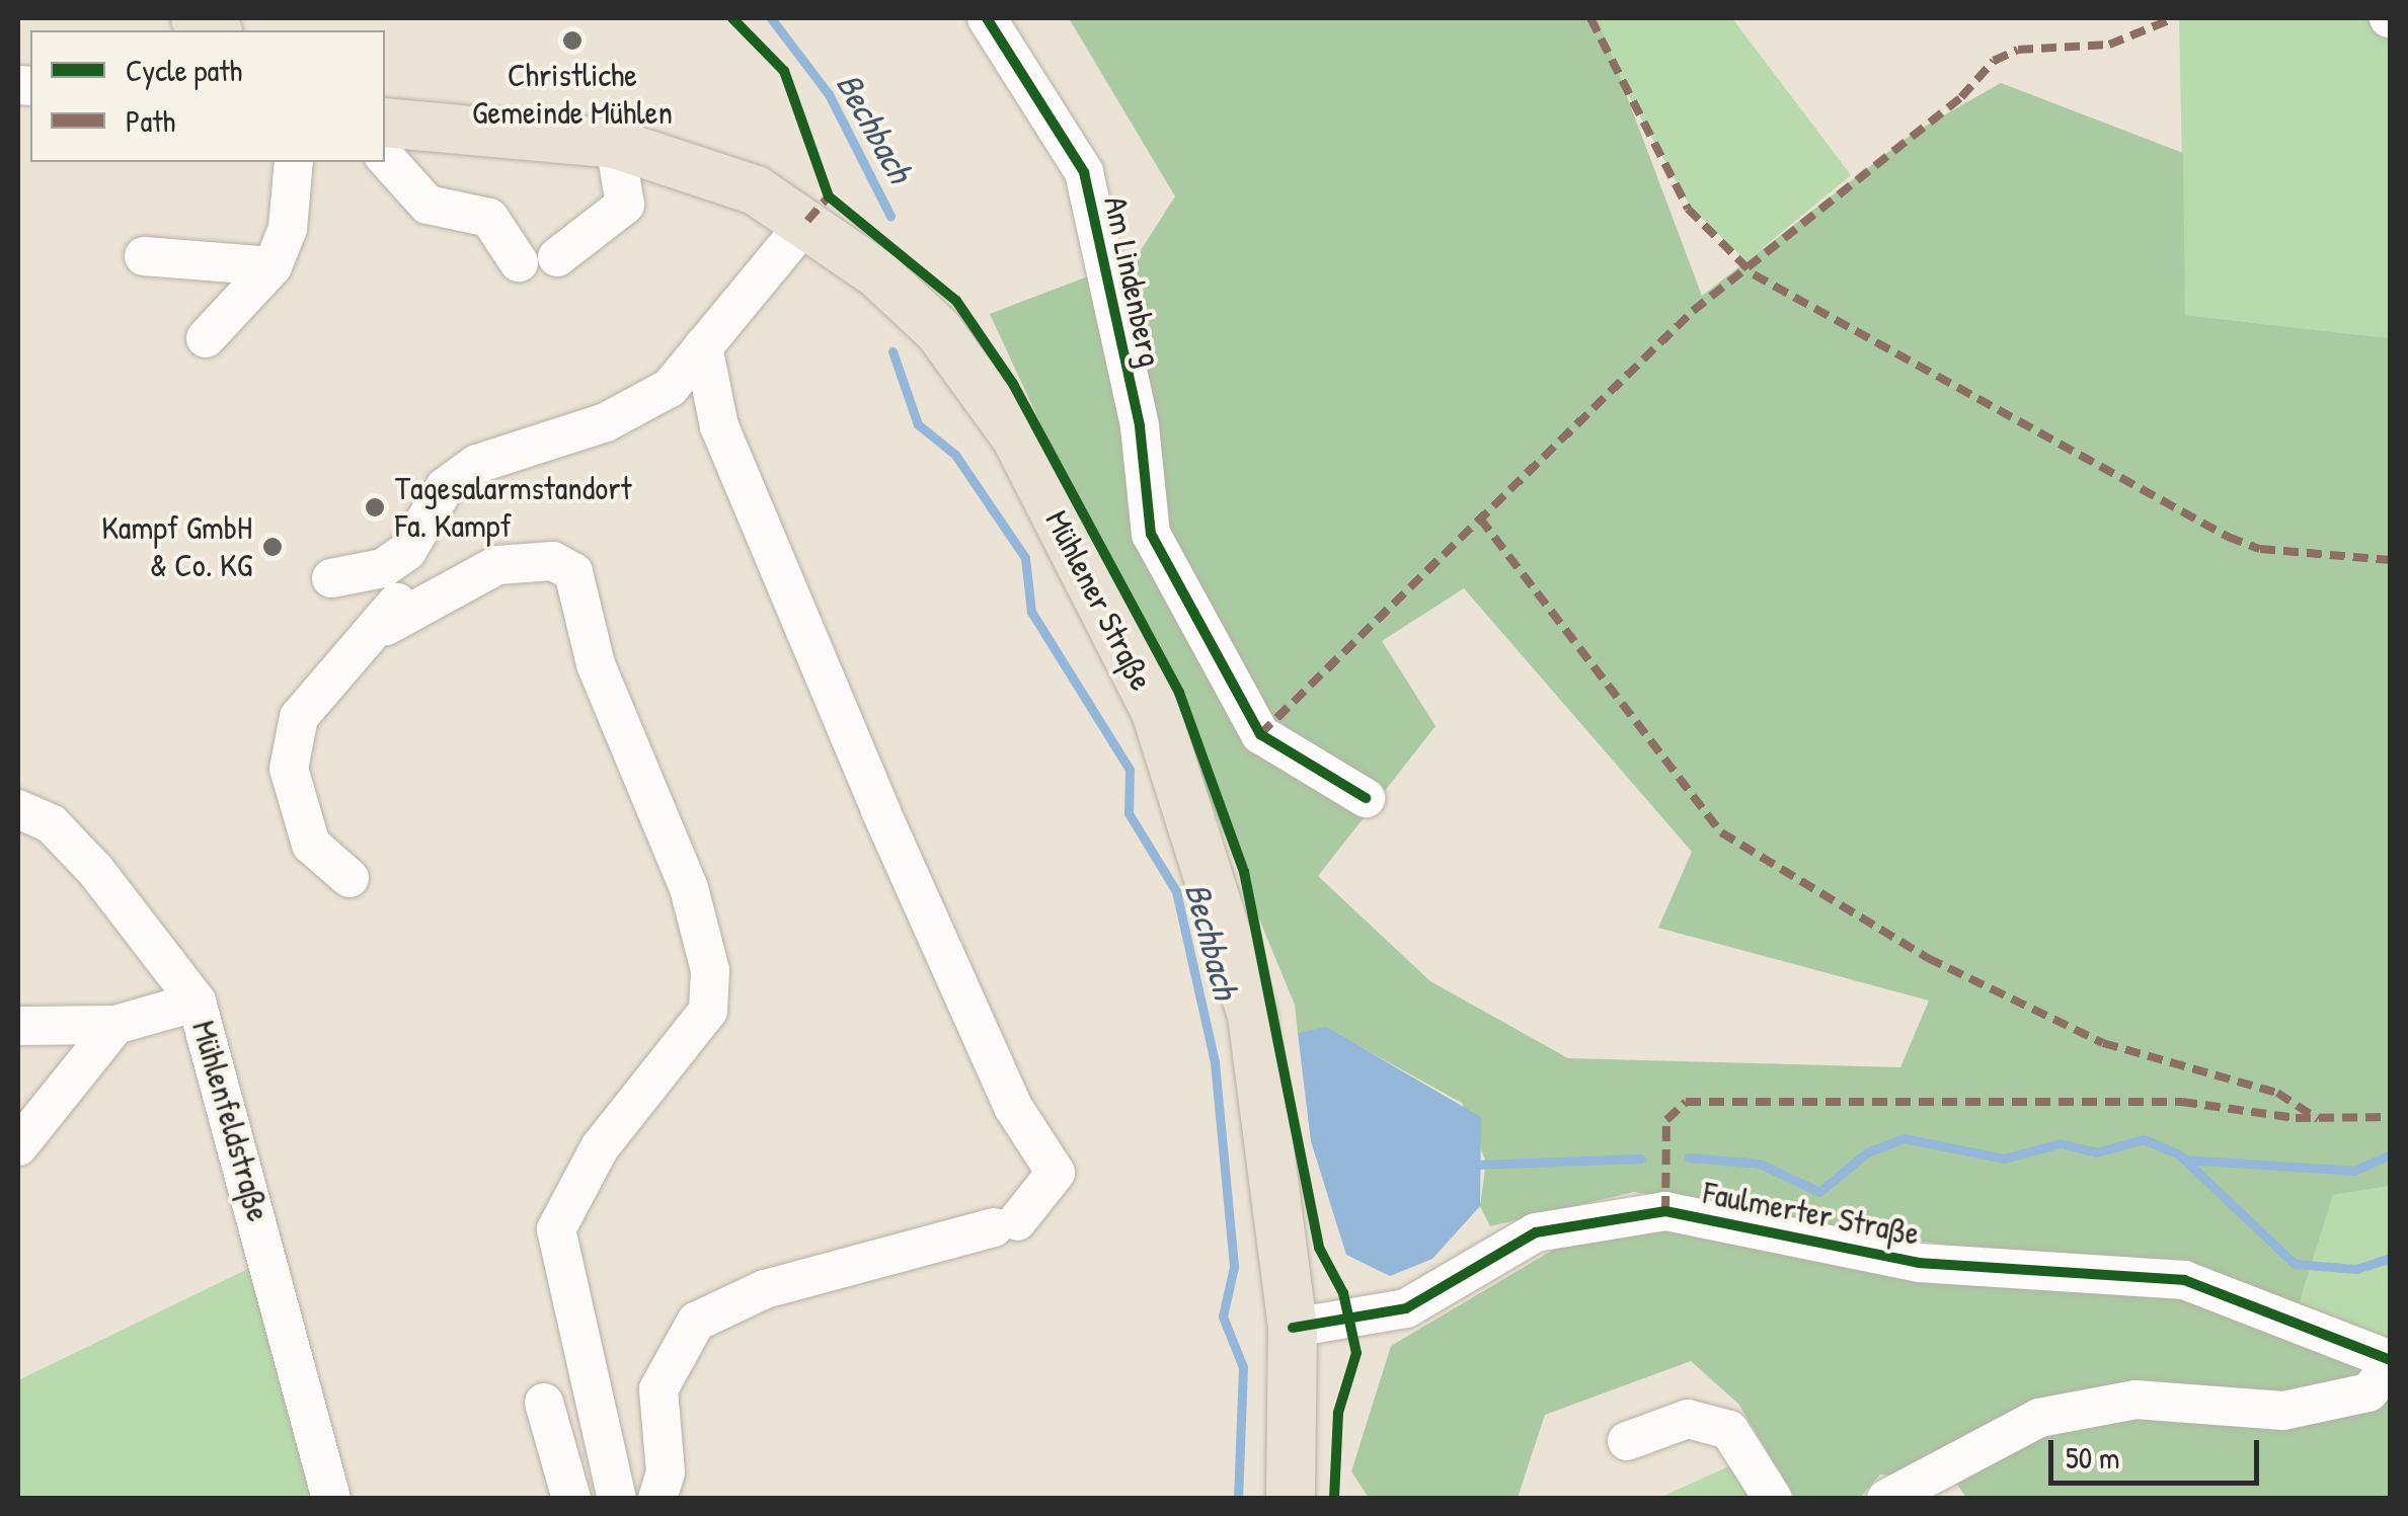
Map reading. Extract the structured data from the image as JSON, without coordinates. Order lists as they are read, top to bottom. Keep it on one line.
{"streets":{"main road":["Mühlener Straße"],"street":["Am Lindenberg","Mühlenfeldstraße","Faulmerter Straße"]},"crossings":[["Mühlener Straße","Faulmerter Straße"]],"water":["Bechbach"],"places":["Christliche Gemeinde Mühlen","Tagesalarmstandort Fa. Kampf","Kampf GmbH & Co. KG"],"legend":["Cycle path","Path"],"scale_bar":"50 m"}
